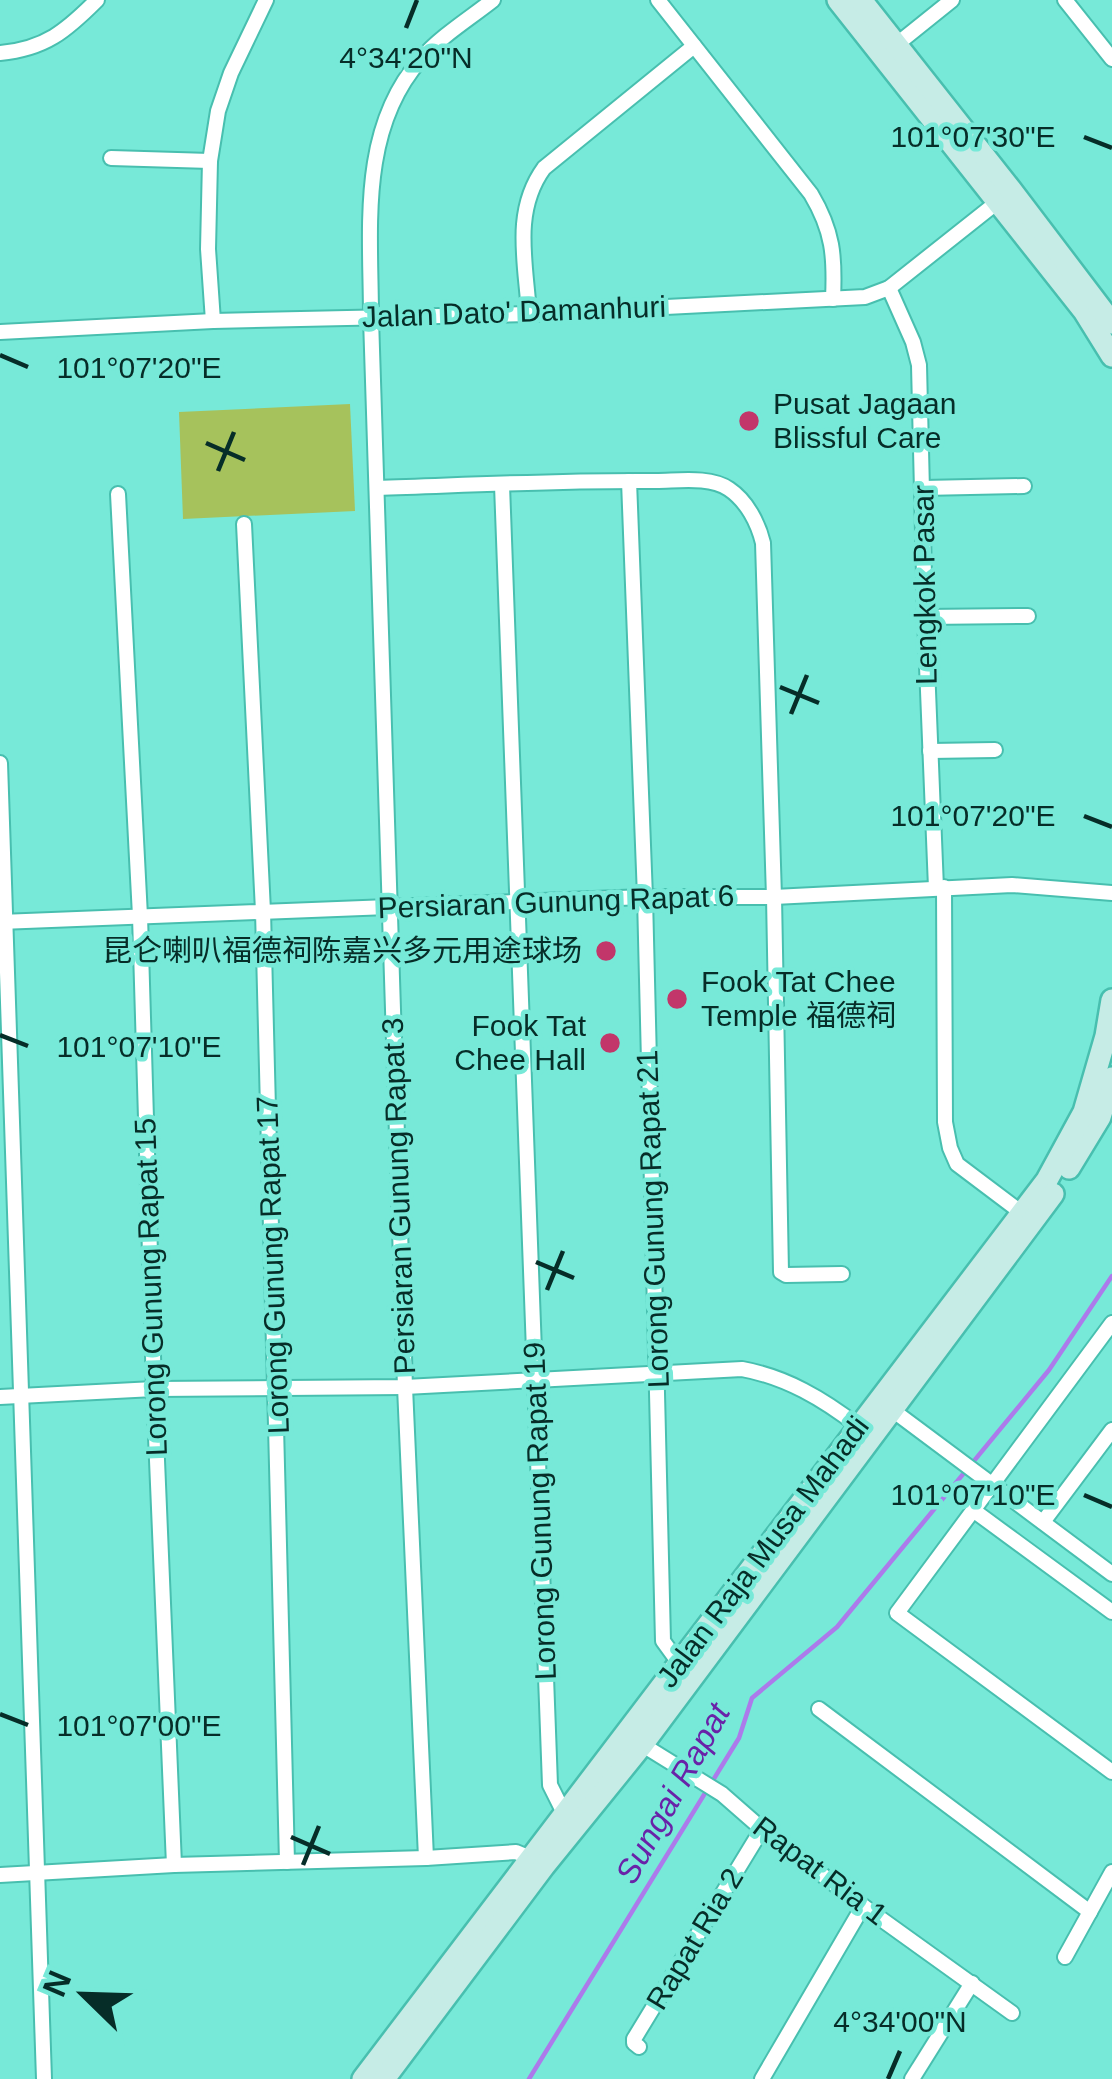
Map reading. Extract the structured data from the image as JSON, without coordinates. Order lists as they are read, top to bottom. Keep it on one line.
{"streets":{"main road":["Jalan Raja Musa Mahadi"],"street":["Jalan Dato' Damanhuri","Lengkok Pasar","Persiaran Gunung Rapat 6","Persiaran Gunung Rapat 3","Lorong Gunung Rapat 21","Lorong Gunung Rapat 17","Lorong Gunung Rapat 15","Lorong Gunung Rapat 19","Rapat Ria 1","Rapat Ria 2"]},"crossings":[["Jalan Dato' Damanhuri","Lengkok Pasar"],["Jalan Dato' Damanhuri","Persiaran Gunung Rapat 3"],["Lengkok Pasar","Persiaran Gunung Rapat 6"],["Lengkok Pasar","Jalan Raja Musa Mahadi"],["Persiaran Gunung Rapat 6","Persiaran Gunung Rapat 3"],["Persiaran Gunung Rapat 6","Lorong Gunung Rapat 21"],["Persiaran Gunung Rapat 6","Lorong Gunung Rapat 17"],["Persiaran Gunung Rapat 6","Lorong Gunung Rapat 15"],["Persiaran Gunung Rapat 6","Lorong Gunung Rapat 19"],["Lorong Gunung Rapat 21","Jalan Raja Musa Mahadi"],["Lorong Gunung Rapat 19","Jalan Raja Musa Mahadi"],["Jalan Raja Musa Mahadi","Rapat Ria 1"],["Rapat Ria 1","Rapat Ria 2"]],"water":["Sungai Rapat"],"places":["Pusat Jagaan Blissful Care","昆仑喇叭福德祠陈嘉兴多元用途球场","Fook Tat Chee Temple 福德祠","Fook Tat Chee Hall"],"north":"top left","coordinates":["4°34'20\"N","101°07'30\"E","101°07'20\"E","101°07'10\"E","101°07'00\"E","4°34'00\"N"]}
